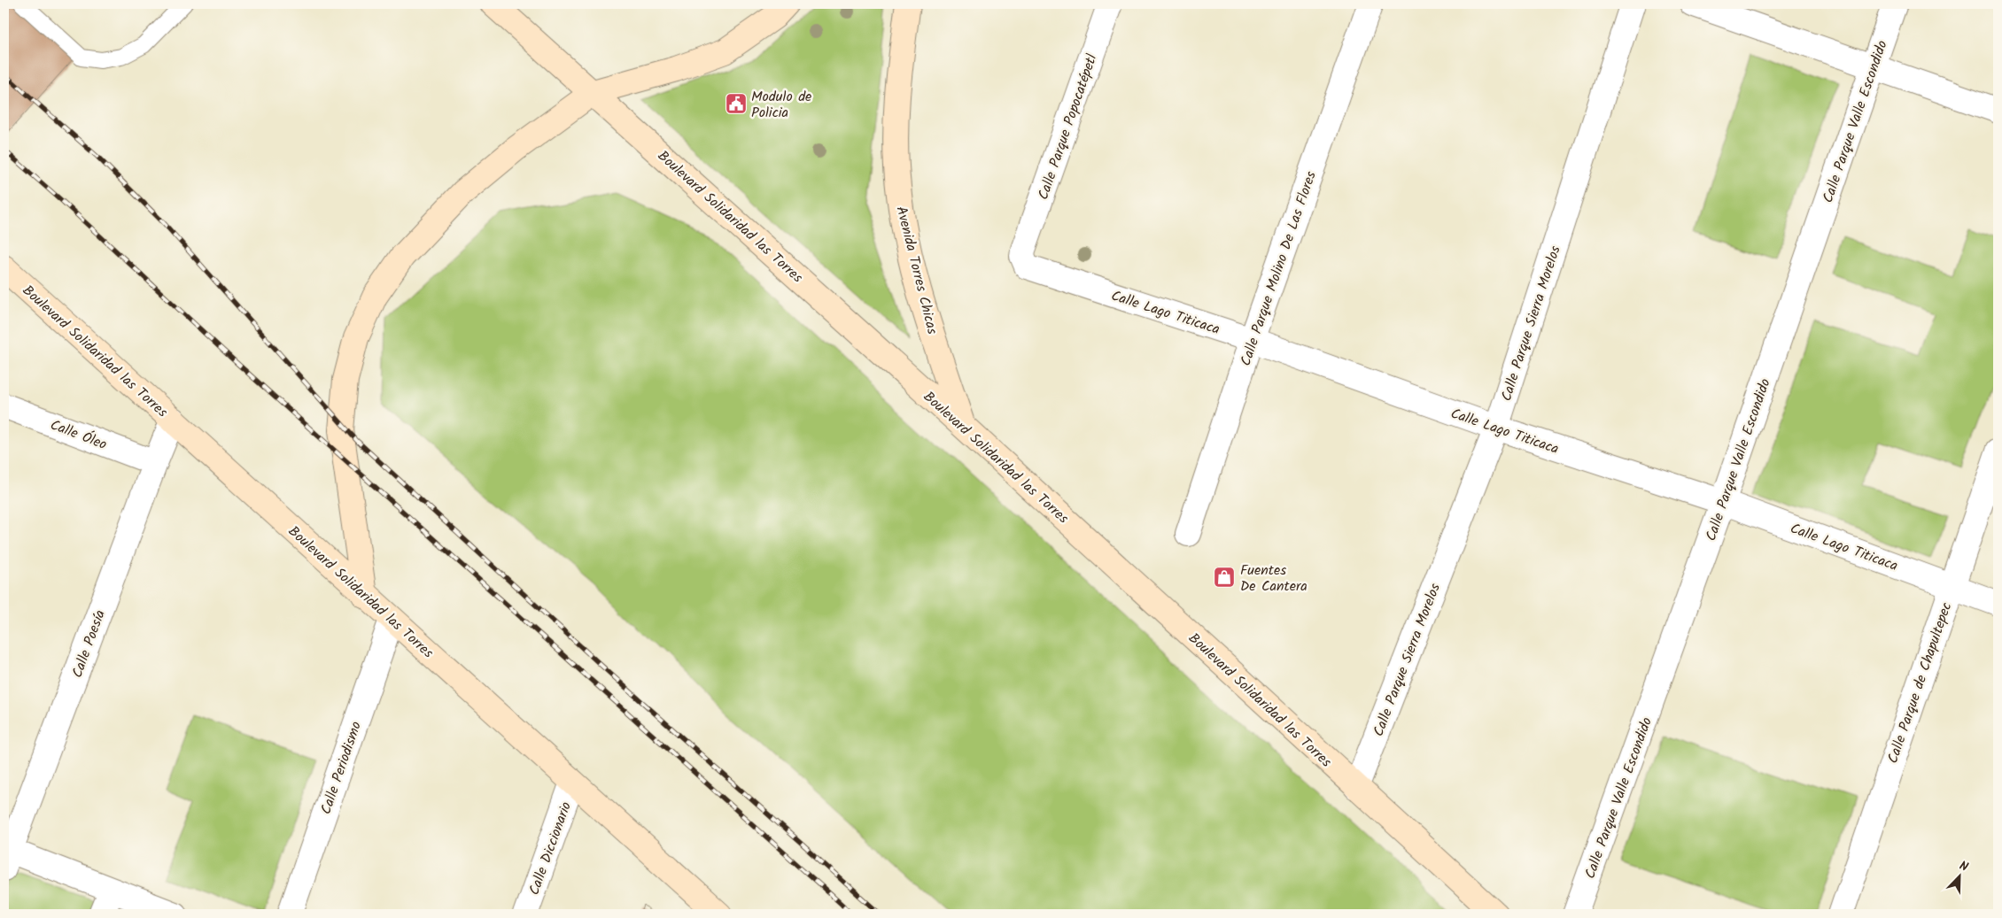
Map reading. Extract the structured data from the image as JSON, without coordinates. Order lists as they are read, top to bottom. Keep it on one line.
{"streets":{"main road":["Boulevard Solidaridad las Torres","Avenida Torres Chicas"],"street":["Calle Parque Valle Escondido","Calle Parque Popocatépetl","Calle Parque Molino De Las Flores","Calle Lago Titicaca","Calle Parque Sierra Morelos","Calle Óleo","Calle Poesía","Calle Parque de Chapultepec","Calle Periodismo","Calle Diccionario"]},"crossings":[["Calle Parque Valle Escondido","Calle Lago Titicaca"],["Calle Parque Popocatépetl","Calle Lago Titicaca"],["Boulevard Solidaridad las Torres","Avenida Torres Chicas"],["Boulevard Solidaridad las Torres","Calle Parque Sierra Morelos"],["Boulevard Solidaridad las Torres","Calle Poesía"],["Boulevard Solidaridad las Torres","Calle Periodismo"],["Boulevard Solidaridad las Torres","Calle Diccionario"],["Calle Parque Molino De Las Flores","Calle Lago Titicaca"],["Calle Lago Titicaca","Calle Parque Sierra Morelos"],["Calle Lago Titicaca","Calle Parque de Chapultepec"],["Calle Óleo","Calle Poesía"]],"places":{"public building":["Modulo de Policia"],"shop":["Fuentes De Cantera"]},"north":"top right"}
